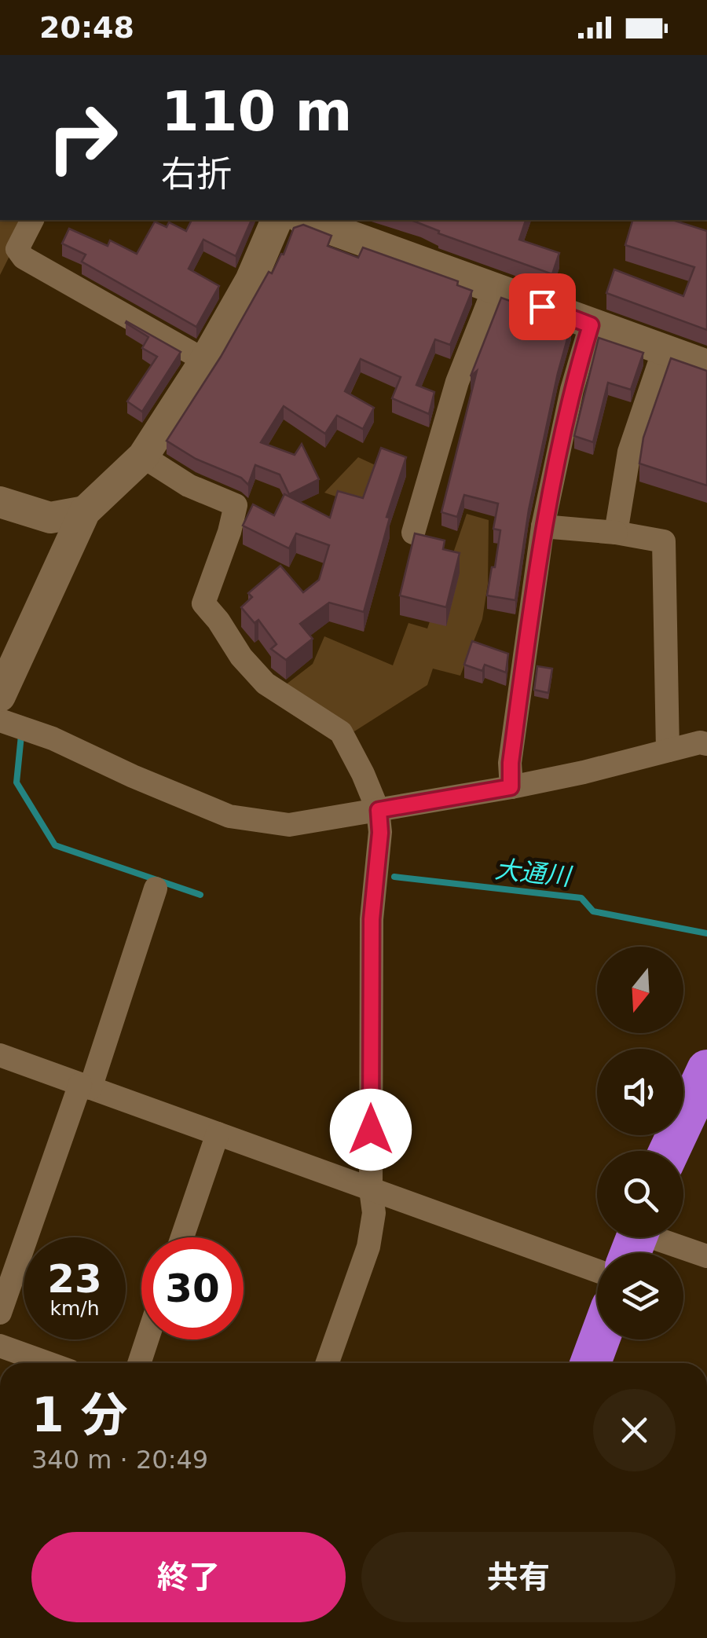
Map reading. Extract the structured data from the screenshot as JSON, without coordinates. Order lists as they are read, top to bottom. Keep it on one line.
{"water":["大通川"],"north":"bottom","page":{"status":"20:48","turn":["110 m","右折"],"speed":"23 km/h","limit":"30","heading":["1 分","340 m · 20:49"],"buttons":["終了","共有"]}}
